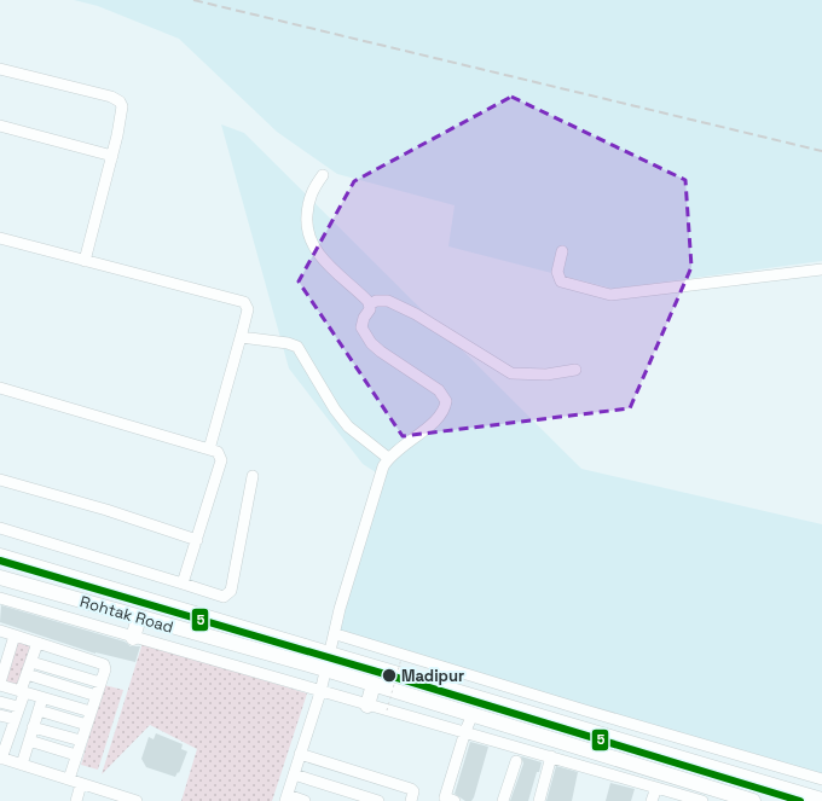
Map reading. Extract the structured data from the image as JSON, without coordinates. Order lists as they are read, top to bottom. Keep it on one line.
{"streets":{"main road":["Rohtak Road"]},"places":["Madipur"],"lines":["transit line 5"]}
